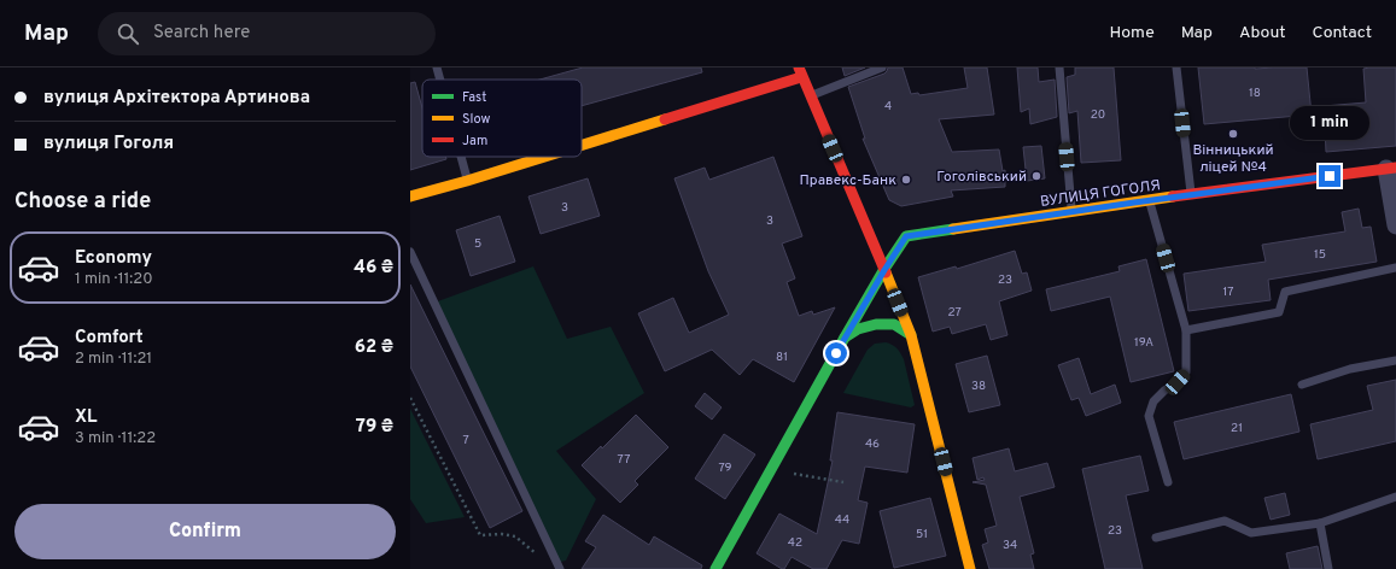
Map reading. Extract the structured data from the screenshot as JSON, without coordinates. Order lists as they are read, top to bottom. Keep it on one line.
{"streets":{"street":["ВУЛИЦЯ ГОГОЛЯ"]},"places":["Вінницький ліцей №4","Гоголівський","Правекс-Банк"],"house_numbers":["18","4","20","3","3","5","15","23","17","27","19А","81","38","21","7","46","77","79","44","23","51","42","34"],"legend":["Fast","Slow","Jam"],"page":{"header":"Map","search":"Search here","nav":["Home","Map","About","Contact"],"banner":["вулиця Архітектора Артинова","вулиця Гоголя"],"bubble":"1 min","heading":"Choose a ride","list":[{"name":"Economy","note":"1 min · 11:20","value":"46 ₴"},{"name":"Comfort","note":"2 min · 11:21","value":"62 ₴"},{"name":"XL","note":"3 min · 11:22","value":"79 ₴"}],"buttons":"Confirm"}}
